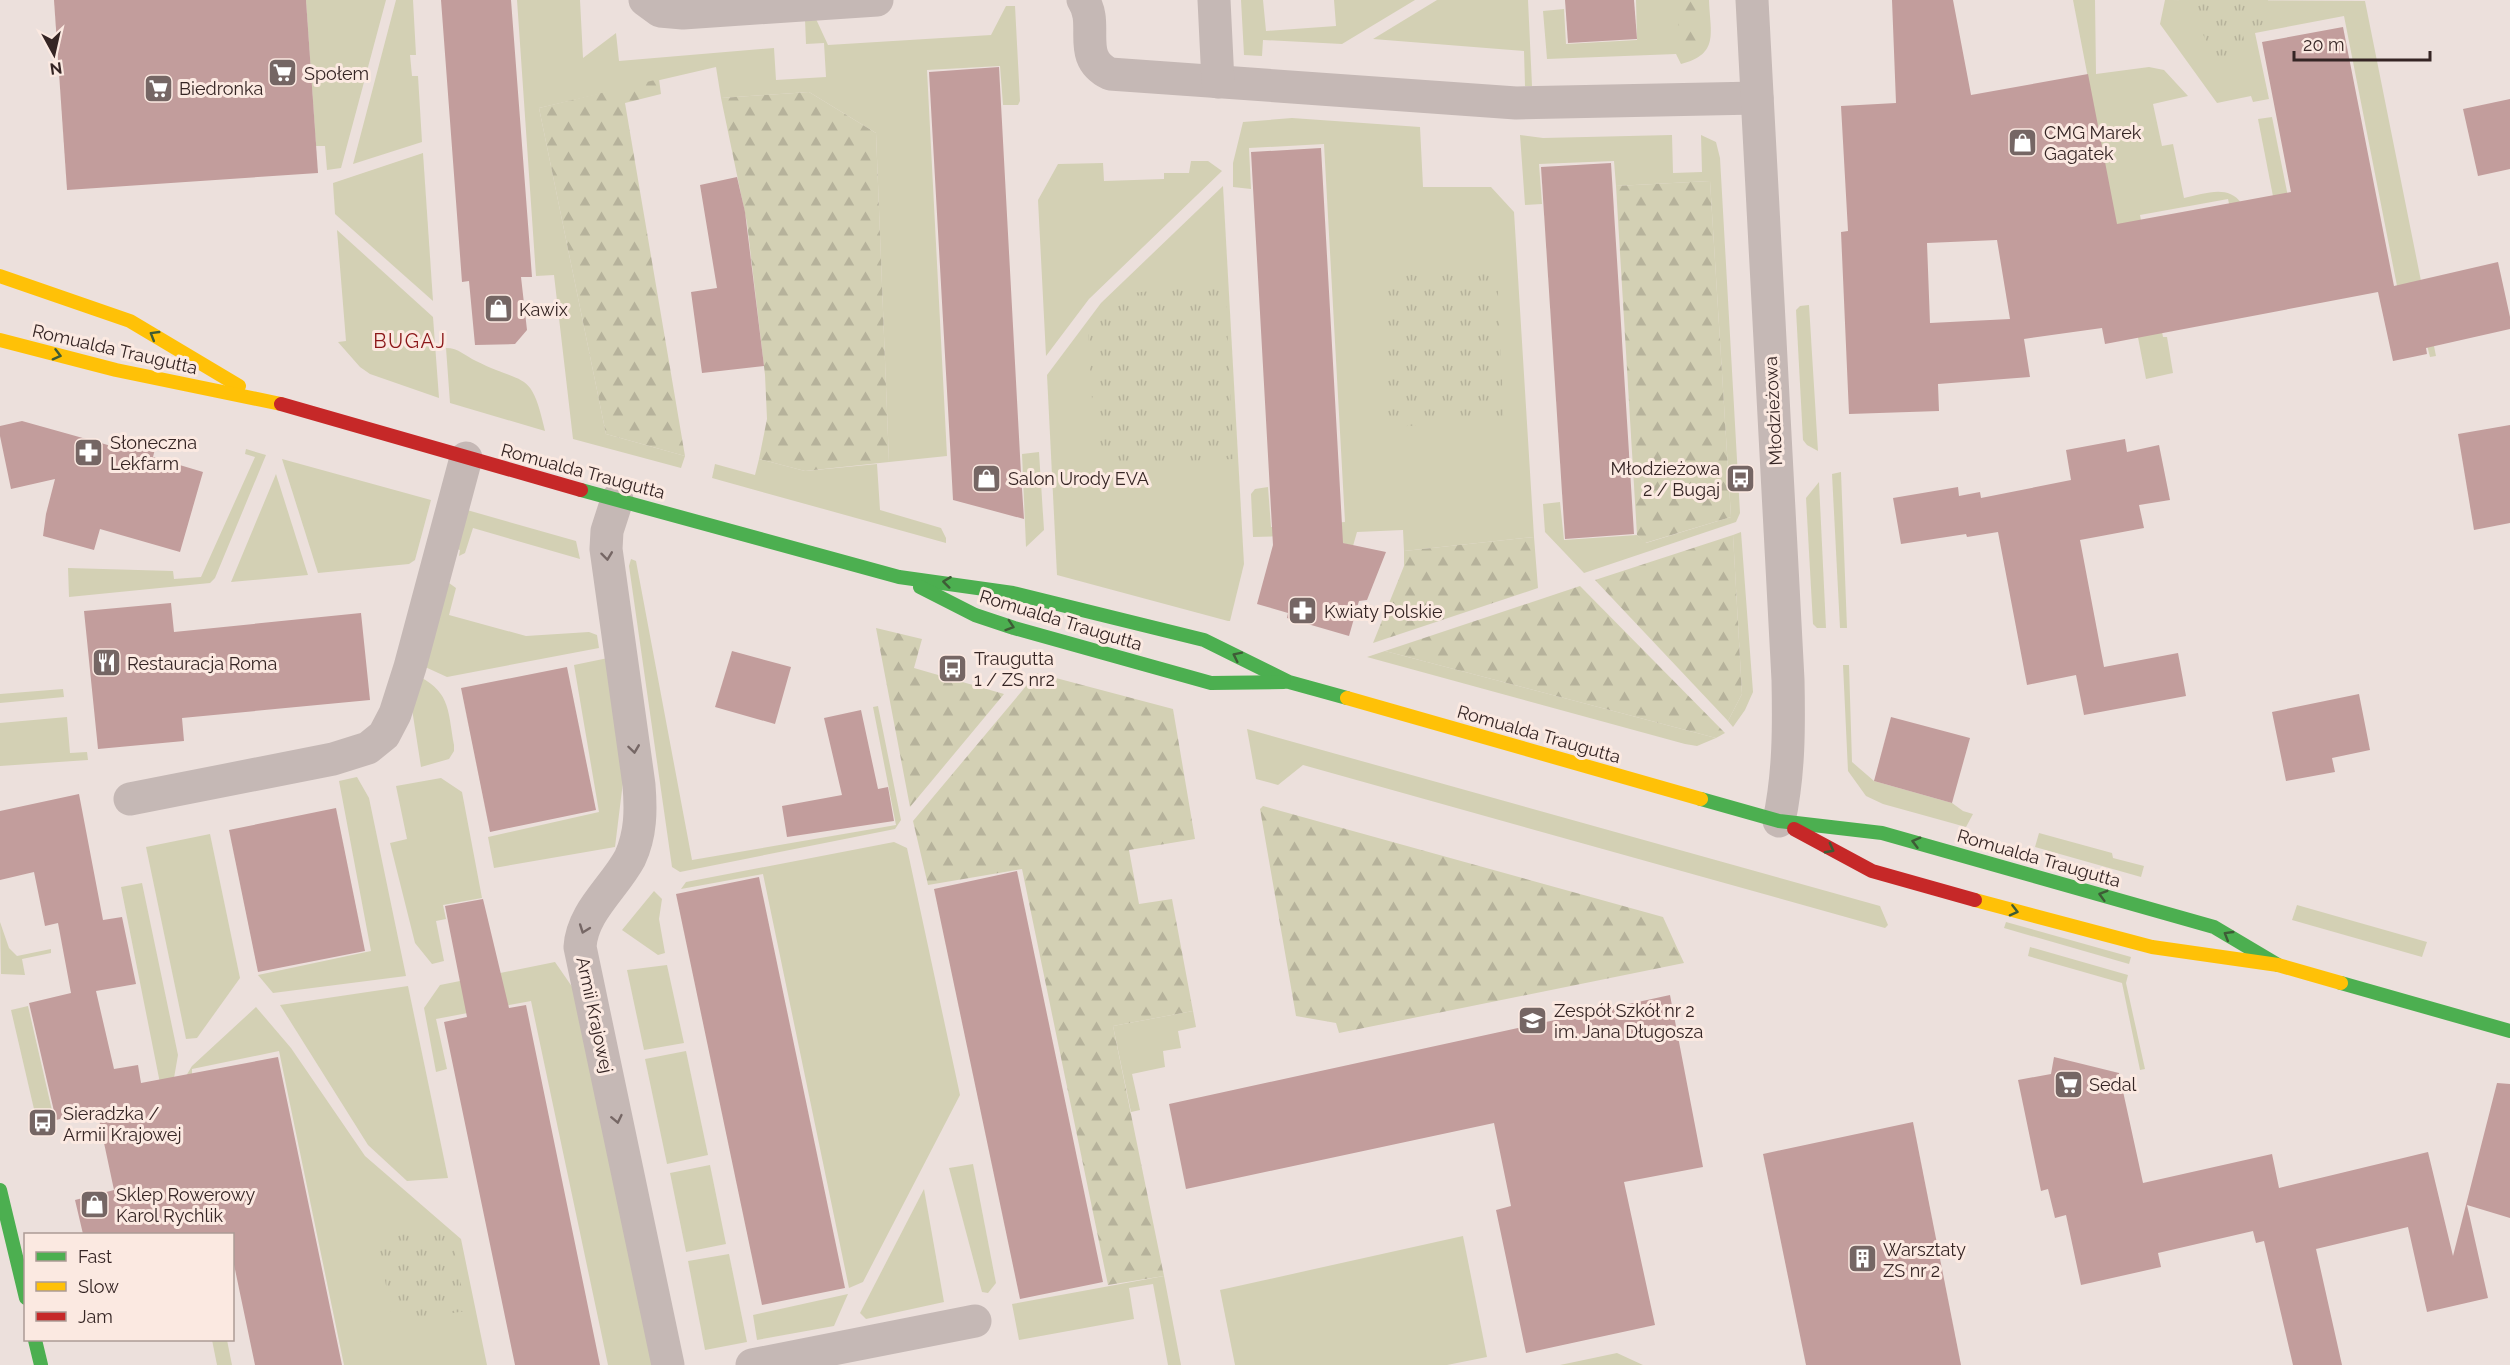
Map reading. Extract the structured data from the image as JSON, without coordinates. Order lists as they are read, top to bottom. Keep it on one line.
{"streets":{"street":["Romualda Traugutta","Młodzieżowa","Armii Krajowej"]},"crossings":[["Romualda Traugutta","Młodzieżowa"],["Romualda Traugutta","Armii Krajowej"]],"one_way":["Armii Krajowej"],"districts":["BUGAJ"],"places":{"supermarket":["Społem","Biedronka","Sedal"],"shop":["CMG Marek Gagatek","Kawix","Salon Urody EVA","Sklep Rowerowy Karol Rychlik"],"pharmacy":["Słoneczna Lekfarm","Kwiaty Polskie"],"bus stop":["Młodzieżowa 2 / Bugaj","Traugutta 1 / ZS nr2","Sieradzka / Armii Krajowej"],"restaurant":["Restauracja Roma"],"school or university":["Zespół Szkół nr 2 im. Jana Długosza"],"building":["Warsztaty ZS nr 2"]},"legend":["Fast","Slow","Jam"],"scale_bar":"20 m","north":"bottom"}
